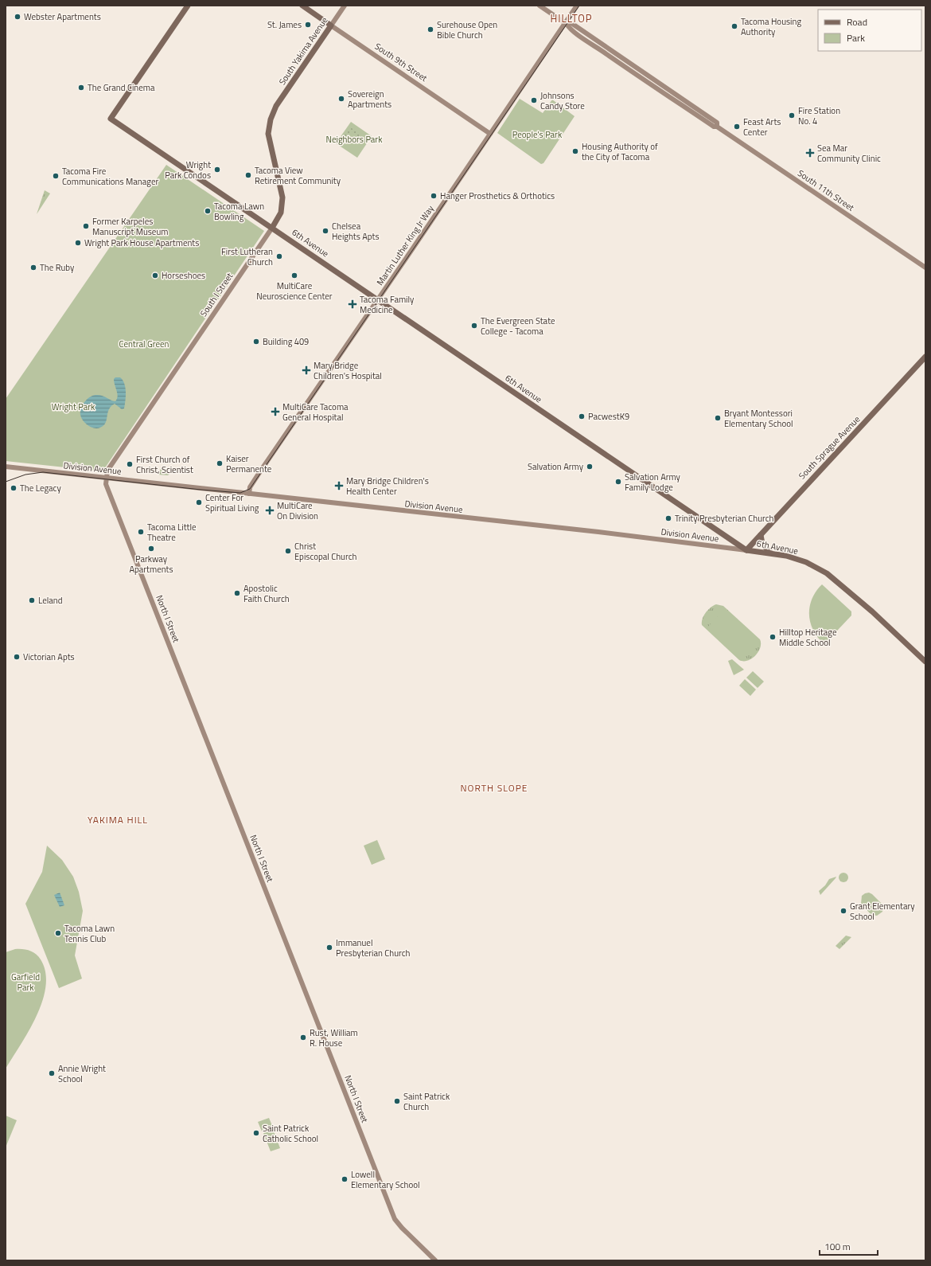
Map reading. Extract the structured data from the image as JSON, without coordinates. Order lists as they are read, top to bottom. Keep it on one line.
{"streets":{"main road":["South Yakima Avenue","South 9th Street","South 11th Street","6th Avenue","Martin Luther King Jr Way","South I Street","South Sprague Avenue","Division Avenue","North I Street"]},"crossings":[["South Yakima Avenue","South 9th Street"],["South Yakima Avenue","South I Street"],["South 9th Street","Martin Luther King Jr Way"],["South 11th Street","Martin Luther King Jr Way"],["6th Avenue","Martin Luther King Jr Way"],["6th Avenue","South I Street"],["6th Avenue","South Sprague Avenue"],["6th Avenue","Division Avenue"],["Martin Luther King Jr Way","Division Avenue"],["South I Street","Division Avenue"],["South I Street","North I Street"],["South Sprague Avenue","Division Avenue"],["Division Avenue","North I Street"]],"districts":["HILLTOP","NORTH SLOPE","YAKIMA HILL"],"parks":["People's Park","Neighbors Park","Central Green","Wright Park","Garfield Park"],"places":{"other":["Webster Apartments","St. James","Tacoma Housing Authority","Surehouse Open Bible Church","The Grand Cinema","Sovereign Apartments","Johnsons Candy Store","Fire Station No. 4","Feast Arts Center","Housing Authority of the City of Tacoma","Wright Park Condos","Tacoma View Retirement Community","Tacoma Fire Communications Manager","Hanger Prosthetics & Orthotics","Tacoma Lawn Bowling","Former Karpeles Manuscript Museum","Chelsea Heights Apts","Wright Park House Apartments","First Lutheran Church","The Ruby","Horseshoes","MultiCare Neuroscience Center","The Evergreen State College - Tacoma","Building 409","PacwestK9","Bryant Montessori Elementary School","Kaiser Permanente","First Church of Christ, Scientist","Salvation Army","Salvation Army Family Lodge","The Legacy","Center For Spiritual Living","Trinity Presbyterian Church","Tacoma Little Theatre","Parkway Apartments","Christ Episcopal Church","Apostolic Faith Church","Leland","Hilltop Heritage Middle School","Victorian Apts","Grant Elementary School","Tacoma Lawn Tennis Club","Immanuel Presbyterian Church","Rust, William R. House","Annie Wright School","Saint Patrick Church","Saint Patrick Catholic School","Lowell Elementary School"],"health":["Sea Mar Community Clinic","Tacoma Family Medicine","Mary Bridge Children's Hospital","MultiCare Tacoma General Hospital","Mary Bridge Children's Health Center","MultiCare On Division"]},"legend":["Road","Park"],"scale_bar":"100 m"}
